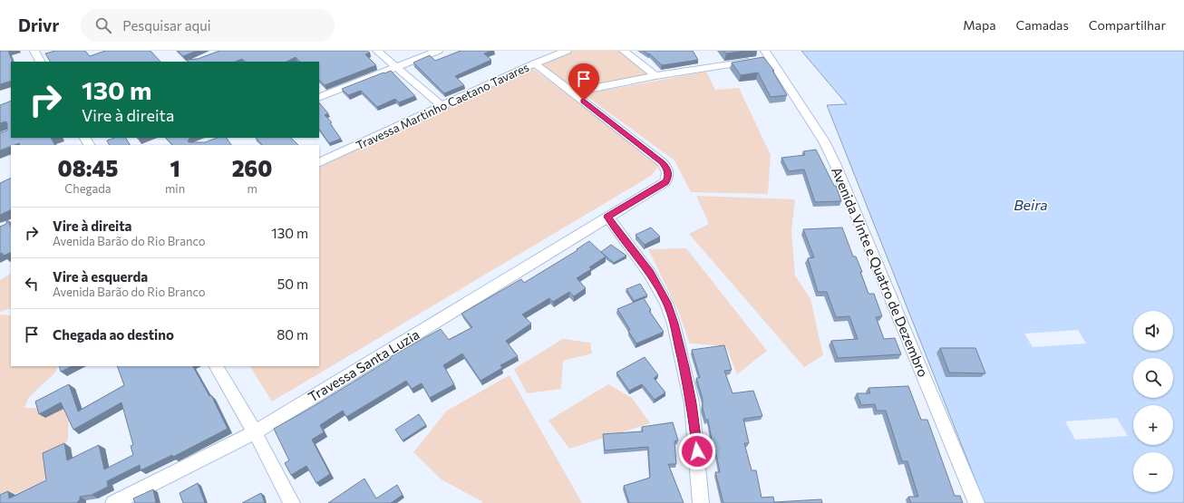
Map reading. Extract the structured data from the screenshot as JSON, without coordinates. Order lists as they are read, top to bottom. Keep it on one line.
{"streets":{"street":["Travessa Martinho Caetano Tavares","Avenida Vinte e Quatro de Dezembro","Travessa Santa Luzia"]},"crossings":[["Travessa Martinho Caetano Tavares","Travessa Santa Luzia"]],"water":["Beira"],"page":{"header":"Drivr","search":"Pesquisar aqui","nav":["Mapa","Camadas","Compartilhar"],"turn":["130 m","Vire à direita"],"eta":["08:45","Chegada","1","min","260","m"],"list":[{"name":"Vire à direita","note":"Avenida Barão do Rio Branco","value":"130 m"},{"name":"Vire à esquerda","note":"Avenida Barão do Rio Branco","value":"50 m"},{"name":"Chegada ao destino","value":"80 m"}],"map_buttons":["+","−"]}}
